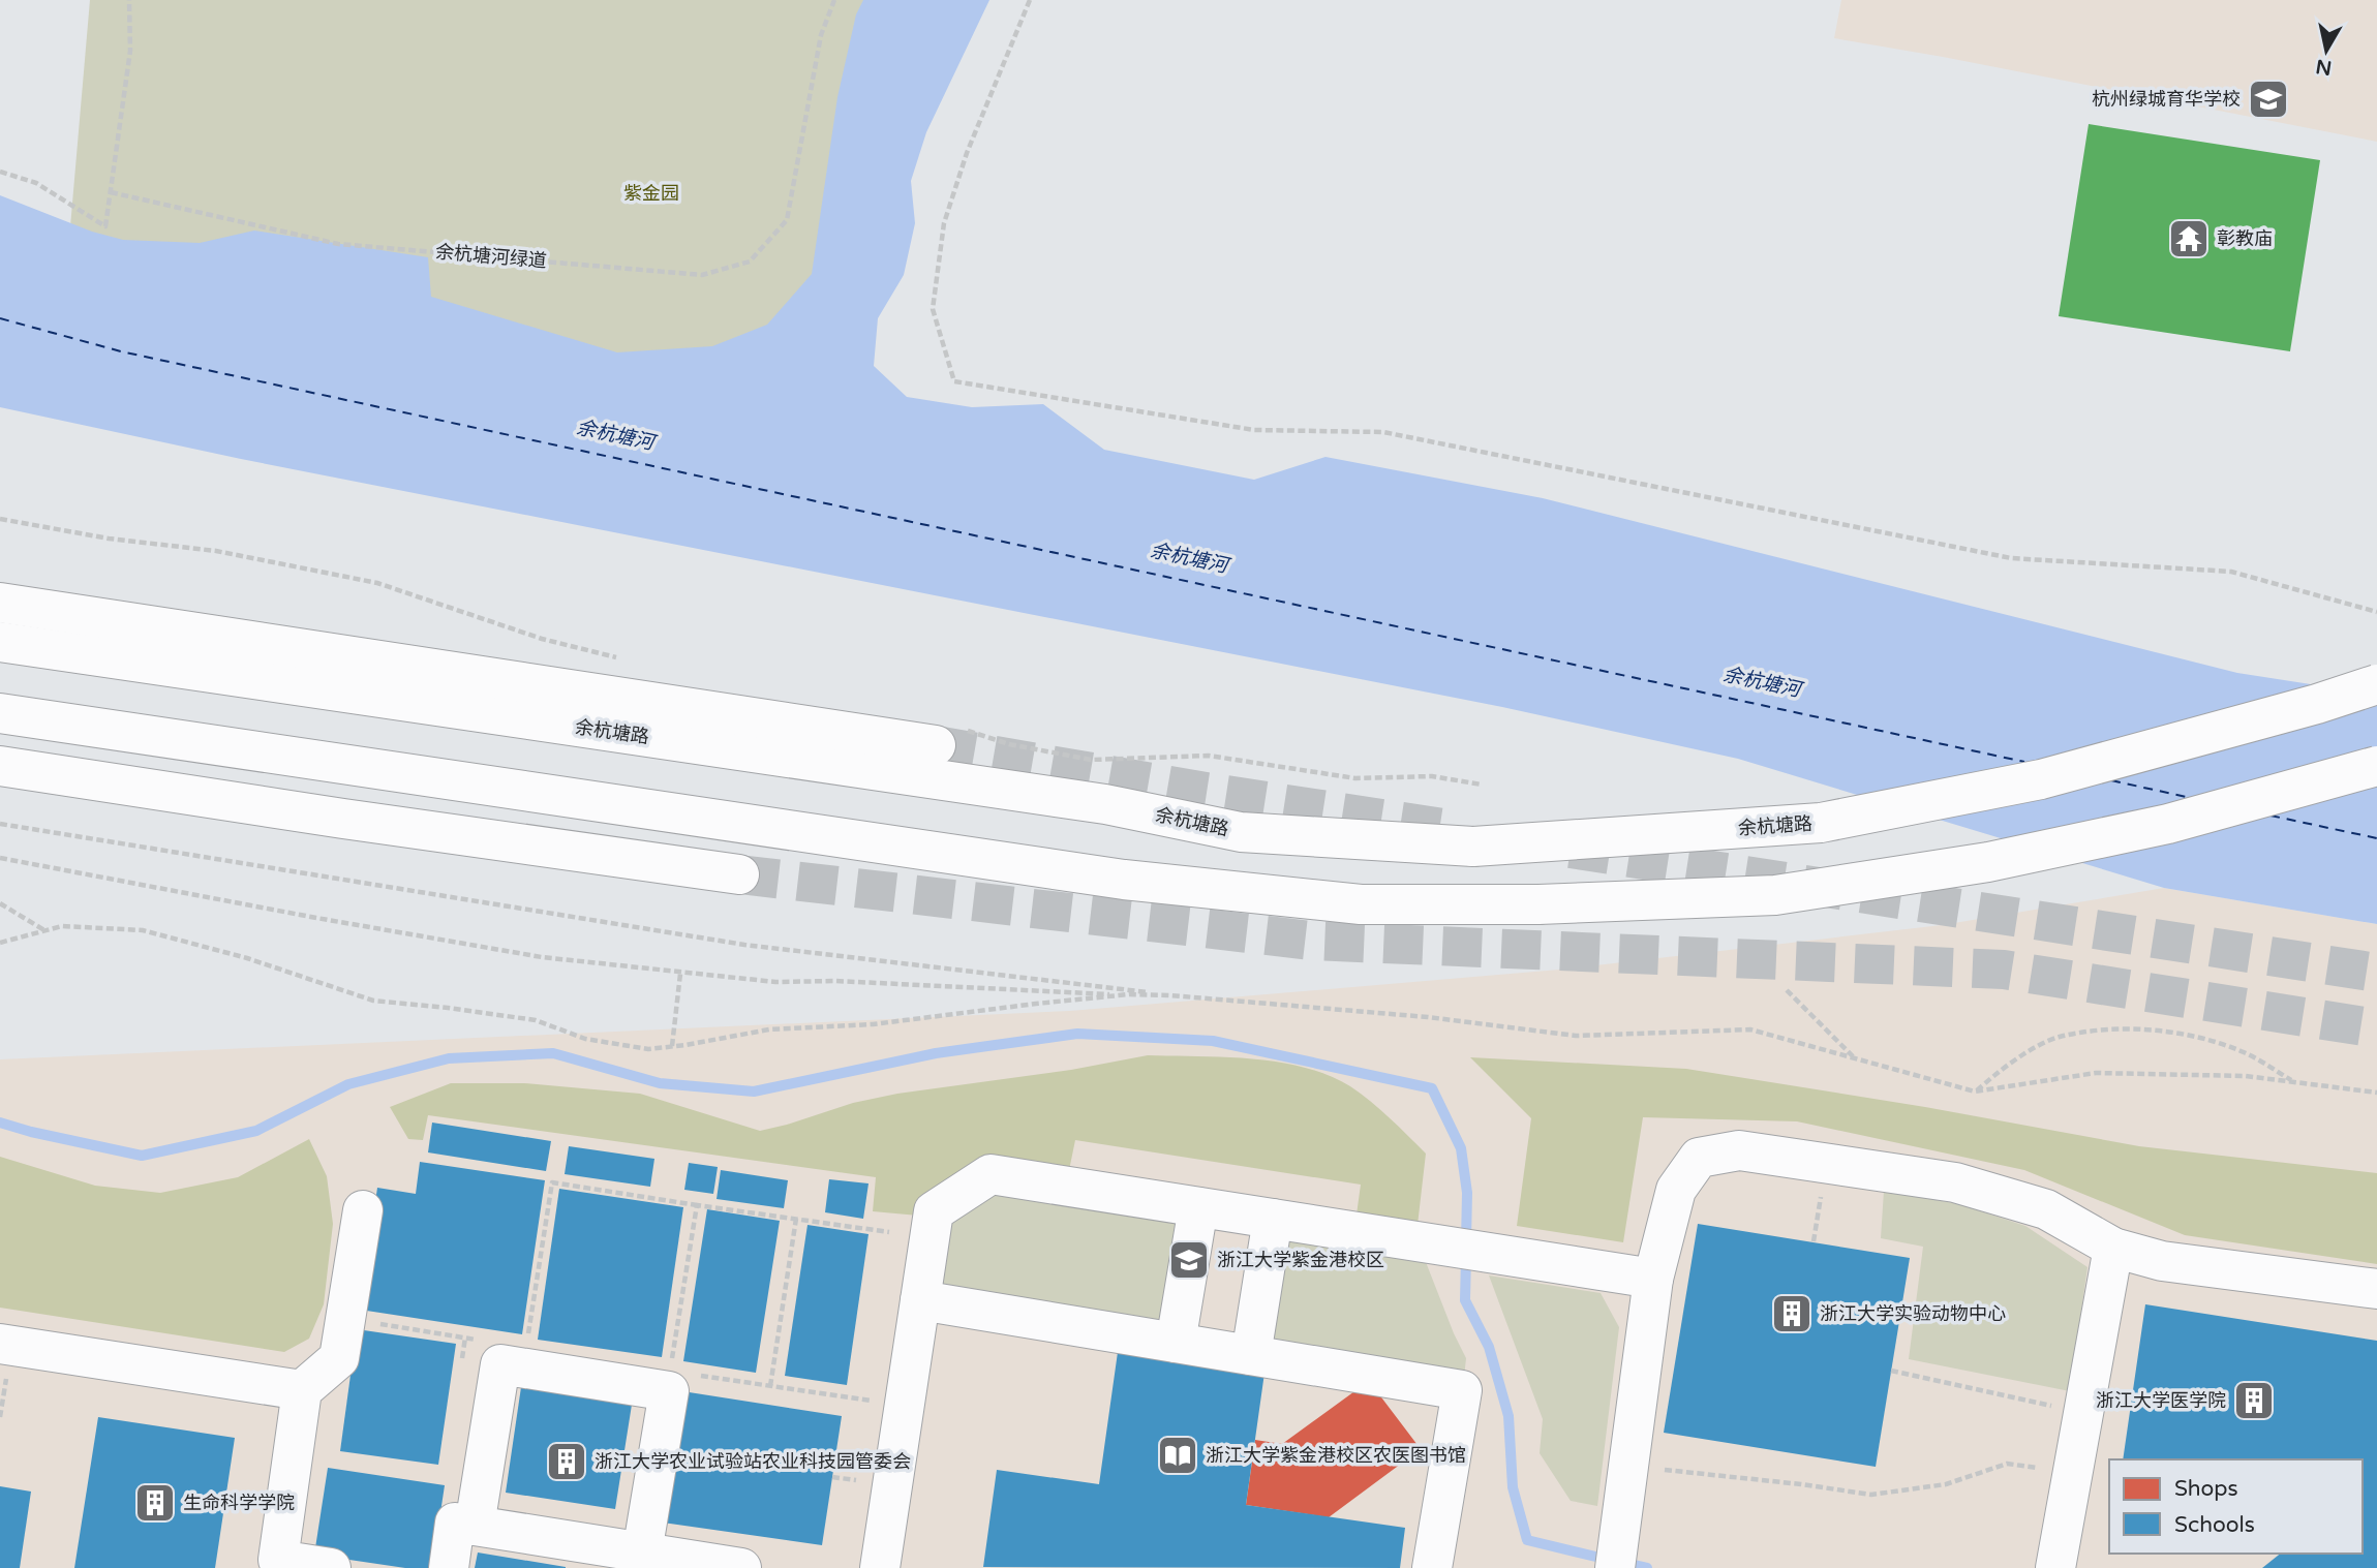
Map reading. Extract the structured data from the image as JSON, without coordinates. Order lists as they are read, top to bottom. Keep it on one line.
{"streets":{"main road":["余杭塘路"],"path":["余杭塘河绿道"]},"water":["余杭塘河"],"parks":["紫金园"],"places":{"school or university":["杭州绿城育华学校","浙江大学紫金港校区"],"temple":["彰教庙"],"building":["浙江大学实验动物中心","浙江大学医学院","浙江大学农业试验站农业科技园管委会","生命科学学院"],"library":["浙江大学紫金港校区农医图书馆"]},"legend":["Shops","Schools"],"north":"bottom"}
